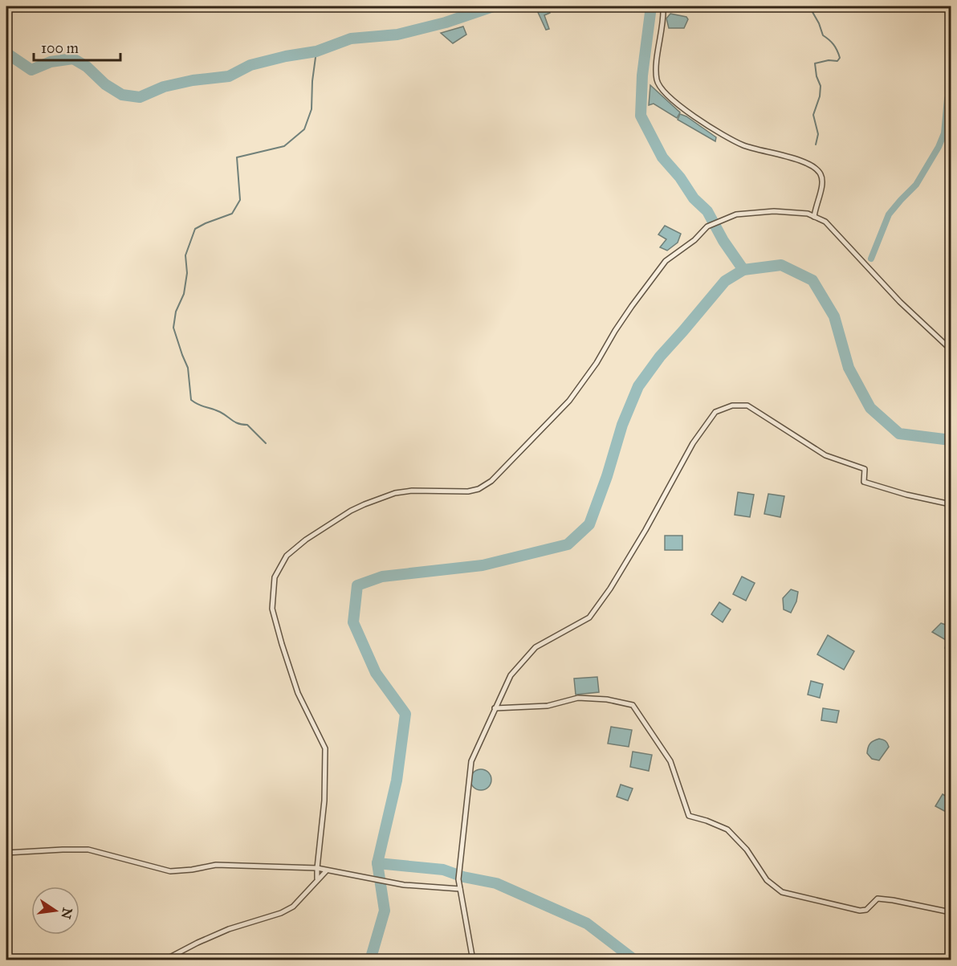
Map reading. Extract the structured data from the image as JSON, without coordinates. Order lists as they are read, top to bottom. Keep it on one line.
{"scale_bar":"100 m","north":"right"}
